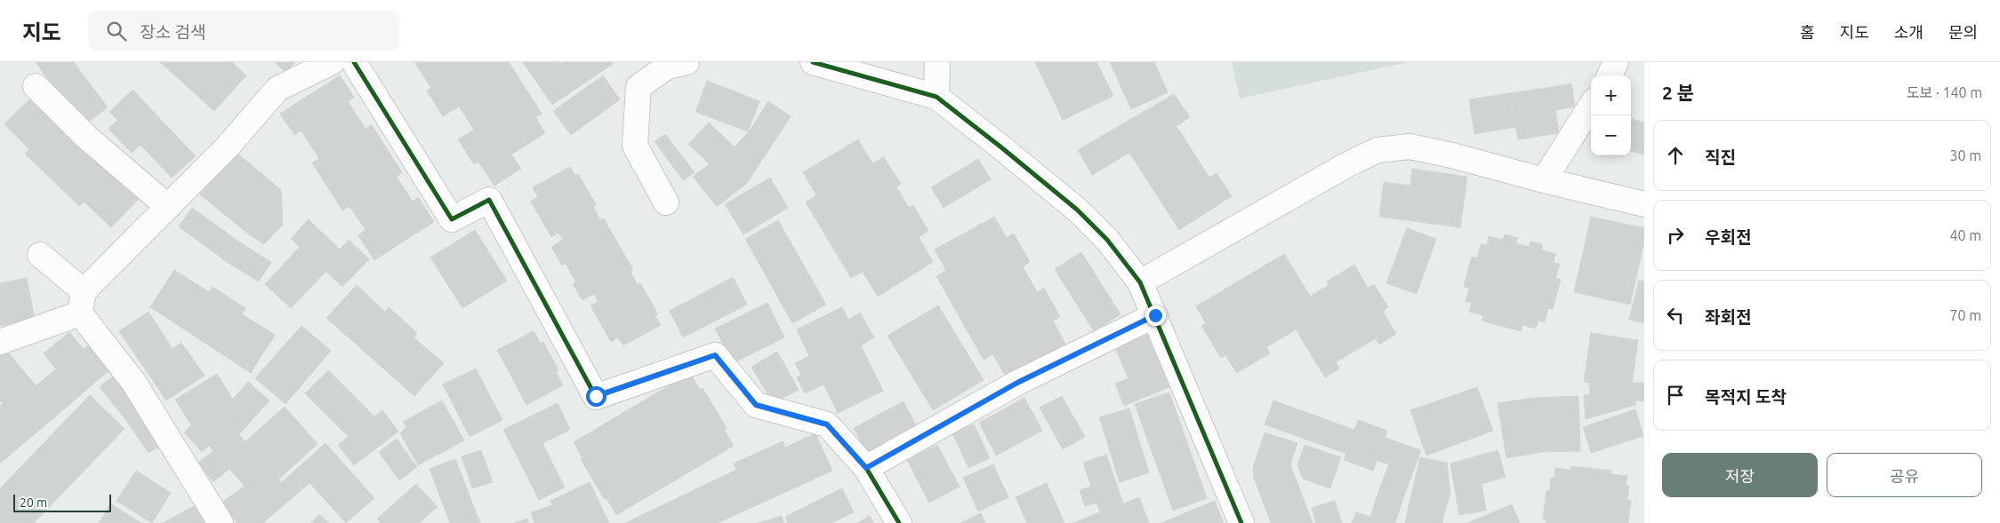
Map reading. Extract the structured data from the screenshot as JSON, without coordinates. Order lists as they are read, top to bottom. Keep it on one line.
{"scale_bar":"20 m","page":{"header":"지도","search":"장소 검색","nav":["홈","지도","소개","문의"],"heading":["2 분","도보 · 140 m"],"map_buttons":["+","−"],"list":[["직진","30 m"],["우회전","40 m"],["좌회전","70 m"],"목적지 도착"],"buttons":["저장","공유"],"scale":"20 m"}}
